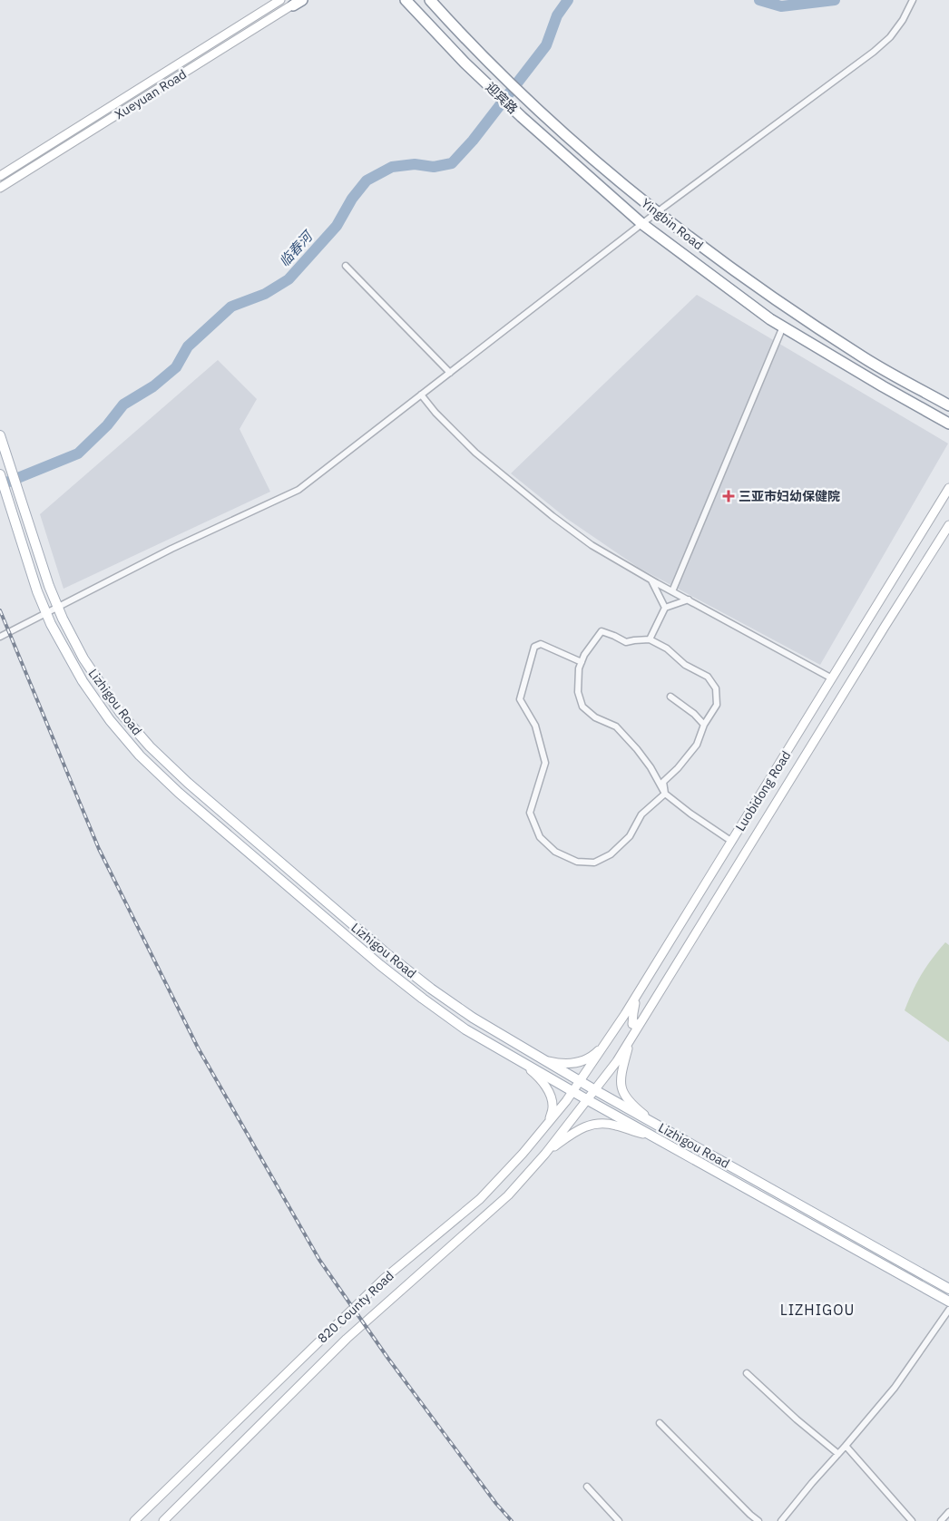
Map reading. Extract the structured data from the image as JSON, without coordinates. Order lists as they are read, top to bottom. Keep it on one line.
{"streets":{"highway":["迎宾路","Yingbin Road"],"main road":["Xueyuan Road","Lizhigou Road","Luobidong Road","820 County Road"]},"crossings":[["迎宾路","Yingbin Road"],["Lizhigou Road","Luobidong Road"],["Lizhigou Road","820 County Road"],["Luobidong Road","820 County Road"]],"districts":["LIZHIGOU"],"water":["临春河"],"places":{"health":["三亚市妇幼保健院"]}}
